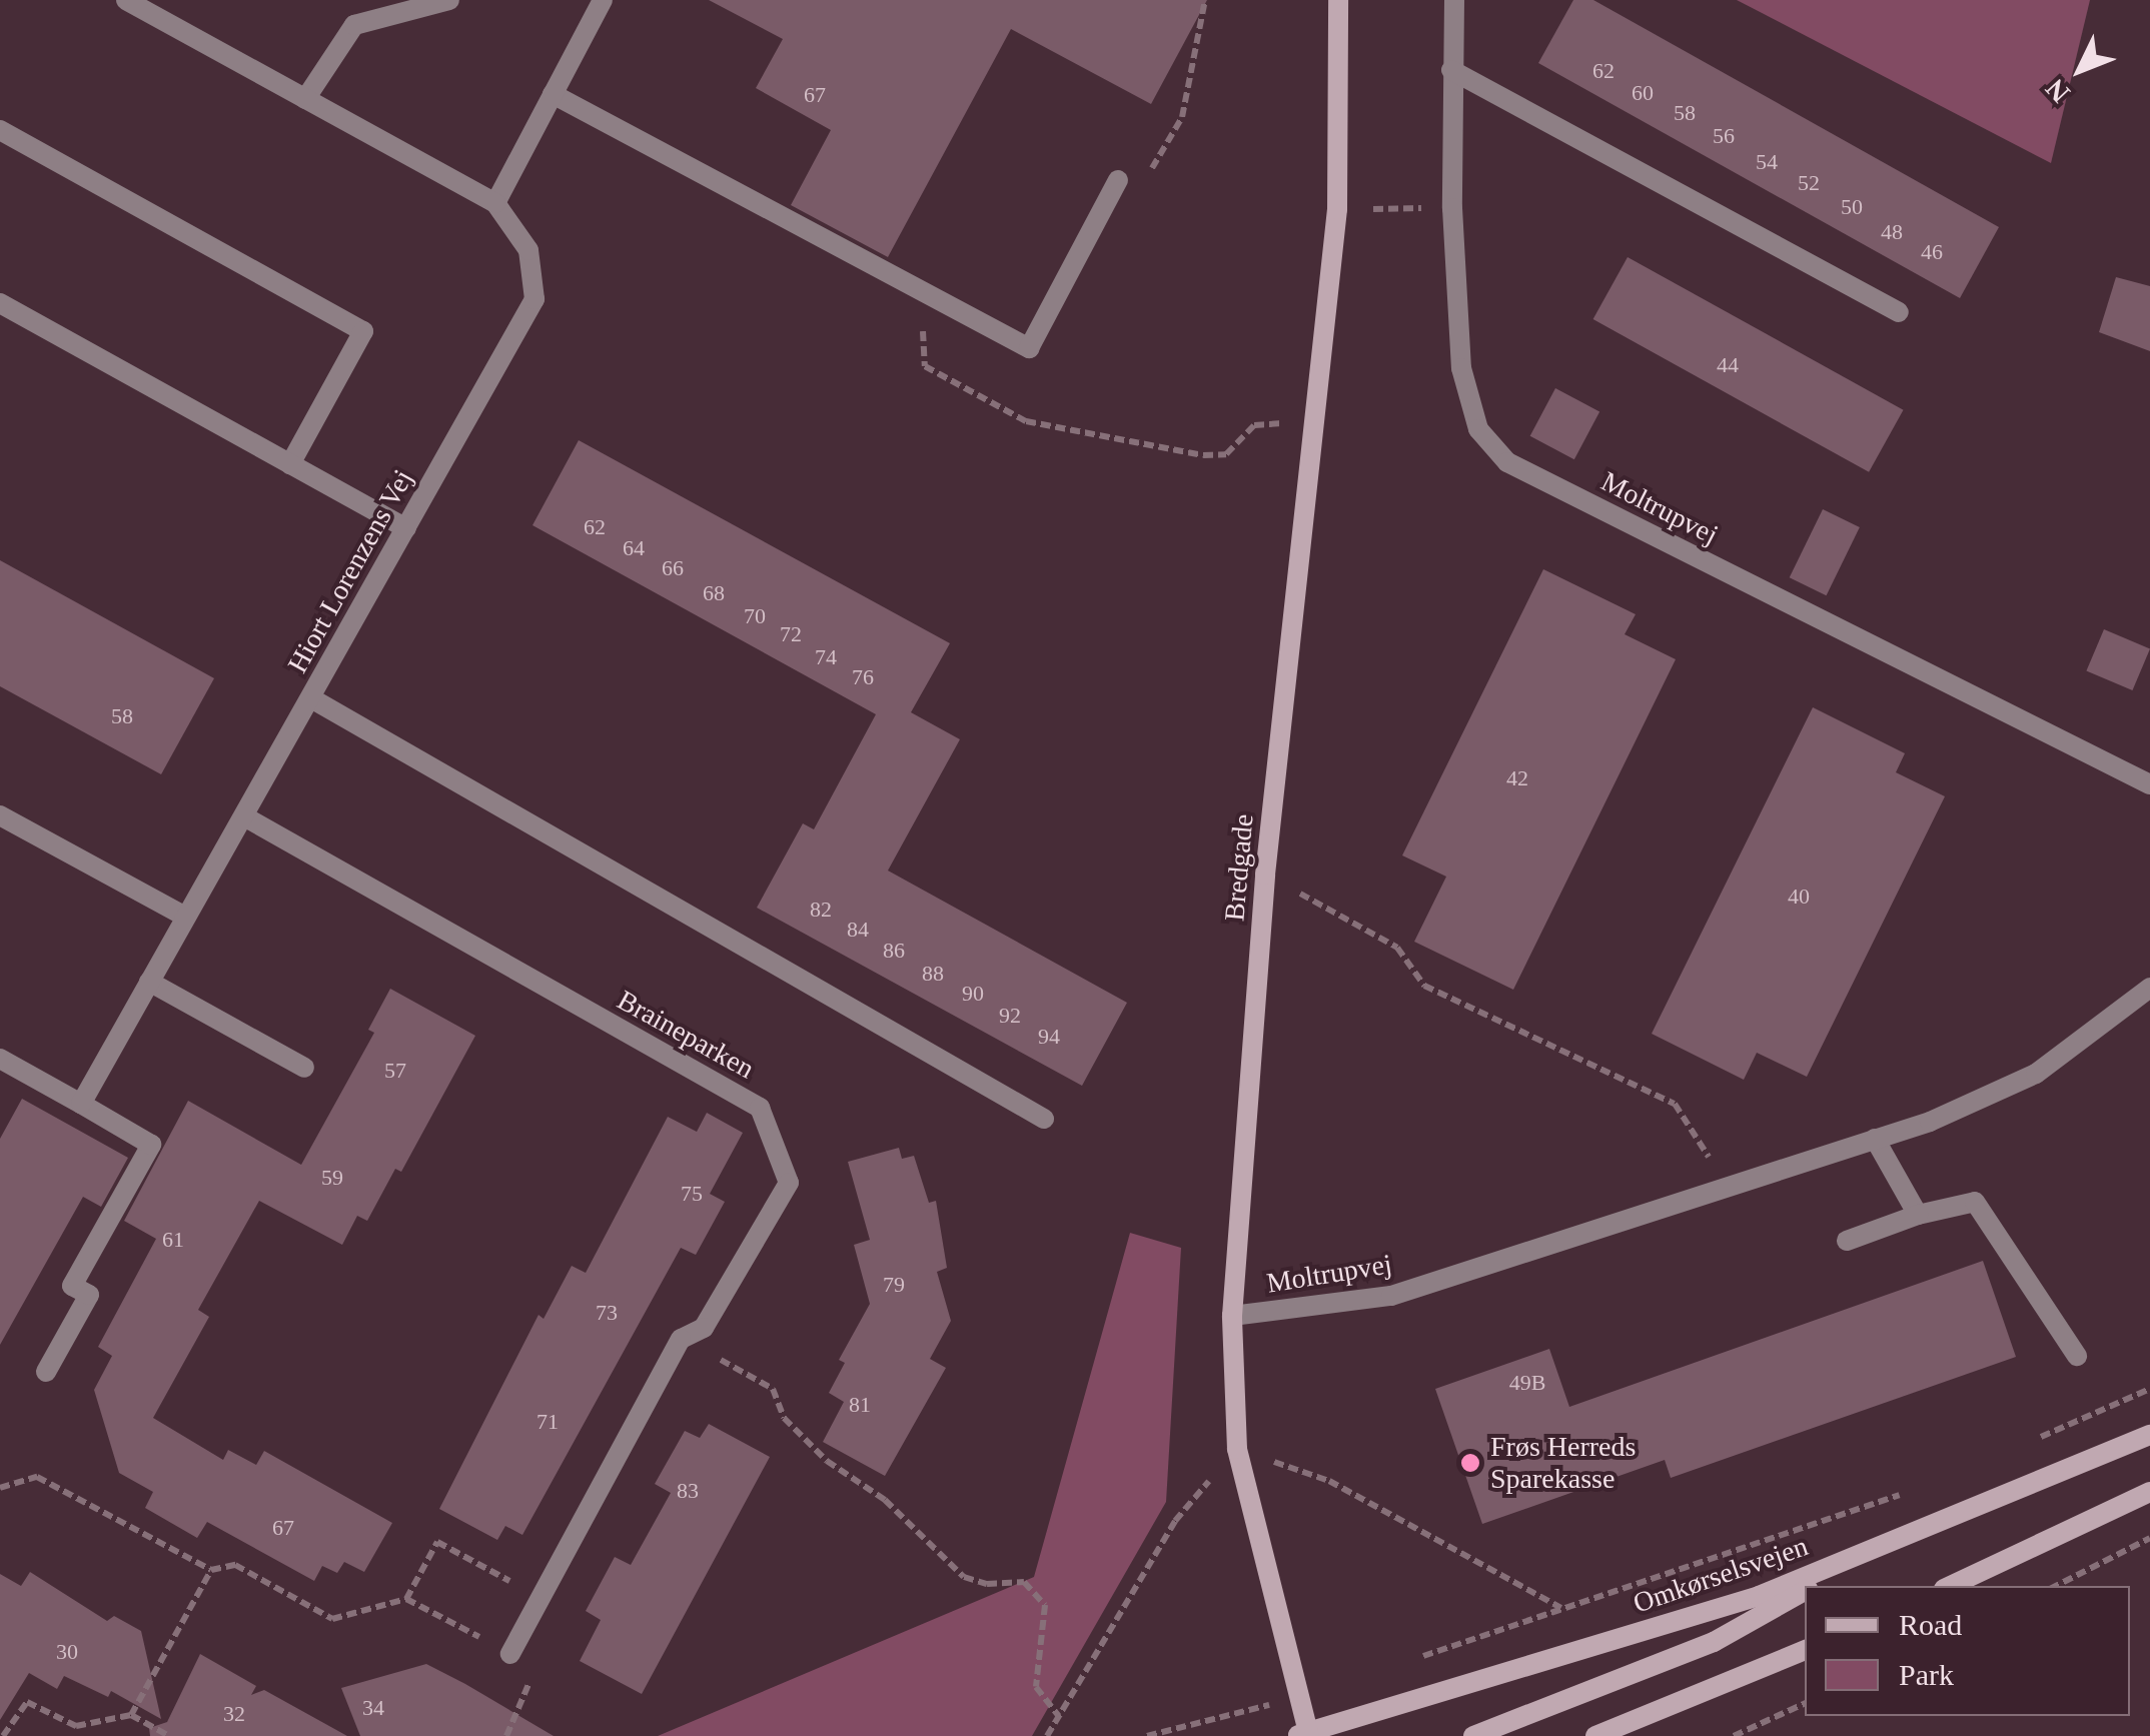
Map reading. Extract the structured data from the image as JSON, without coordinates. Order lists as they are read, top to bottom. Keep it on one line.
{"streets":{"main road":["Bredgade","Omkørselsvejen"],"street":["Moltrupvej","Hiort Lorenzens Vej","Braineparken"]},"crossings":[["Moltrupvej","Bredgade"],["Bredgade","Omkørselsvejen"]],"places":["Frøs Herreds Sparekasse"],"house_numbers":["62","60","67","58","56","54","52","50","48","46","44","62","64","66","68","70","72","74","76","58","42","40","82","84","86","88","90","92","94","57","59","75","61","79","73","49B","81","71","83","67","30","34","32"],"legend":["Road","Park"],"north":"bottom left"}
